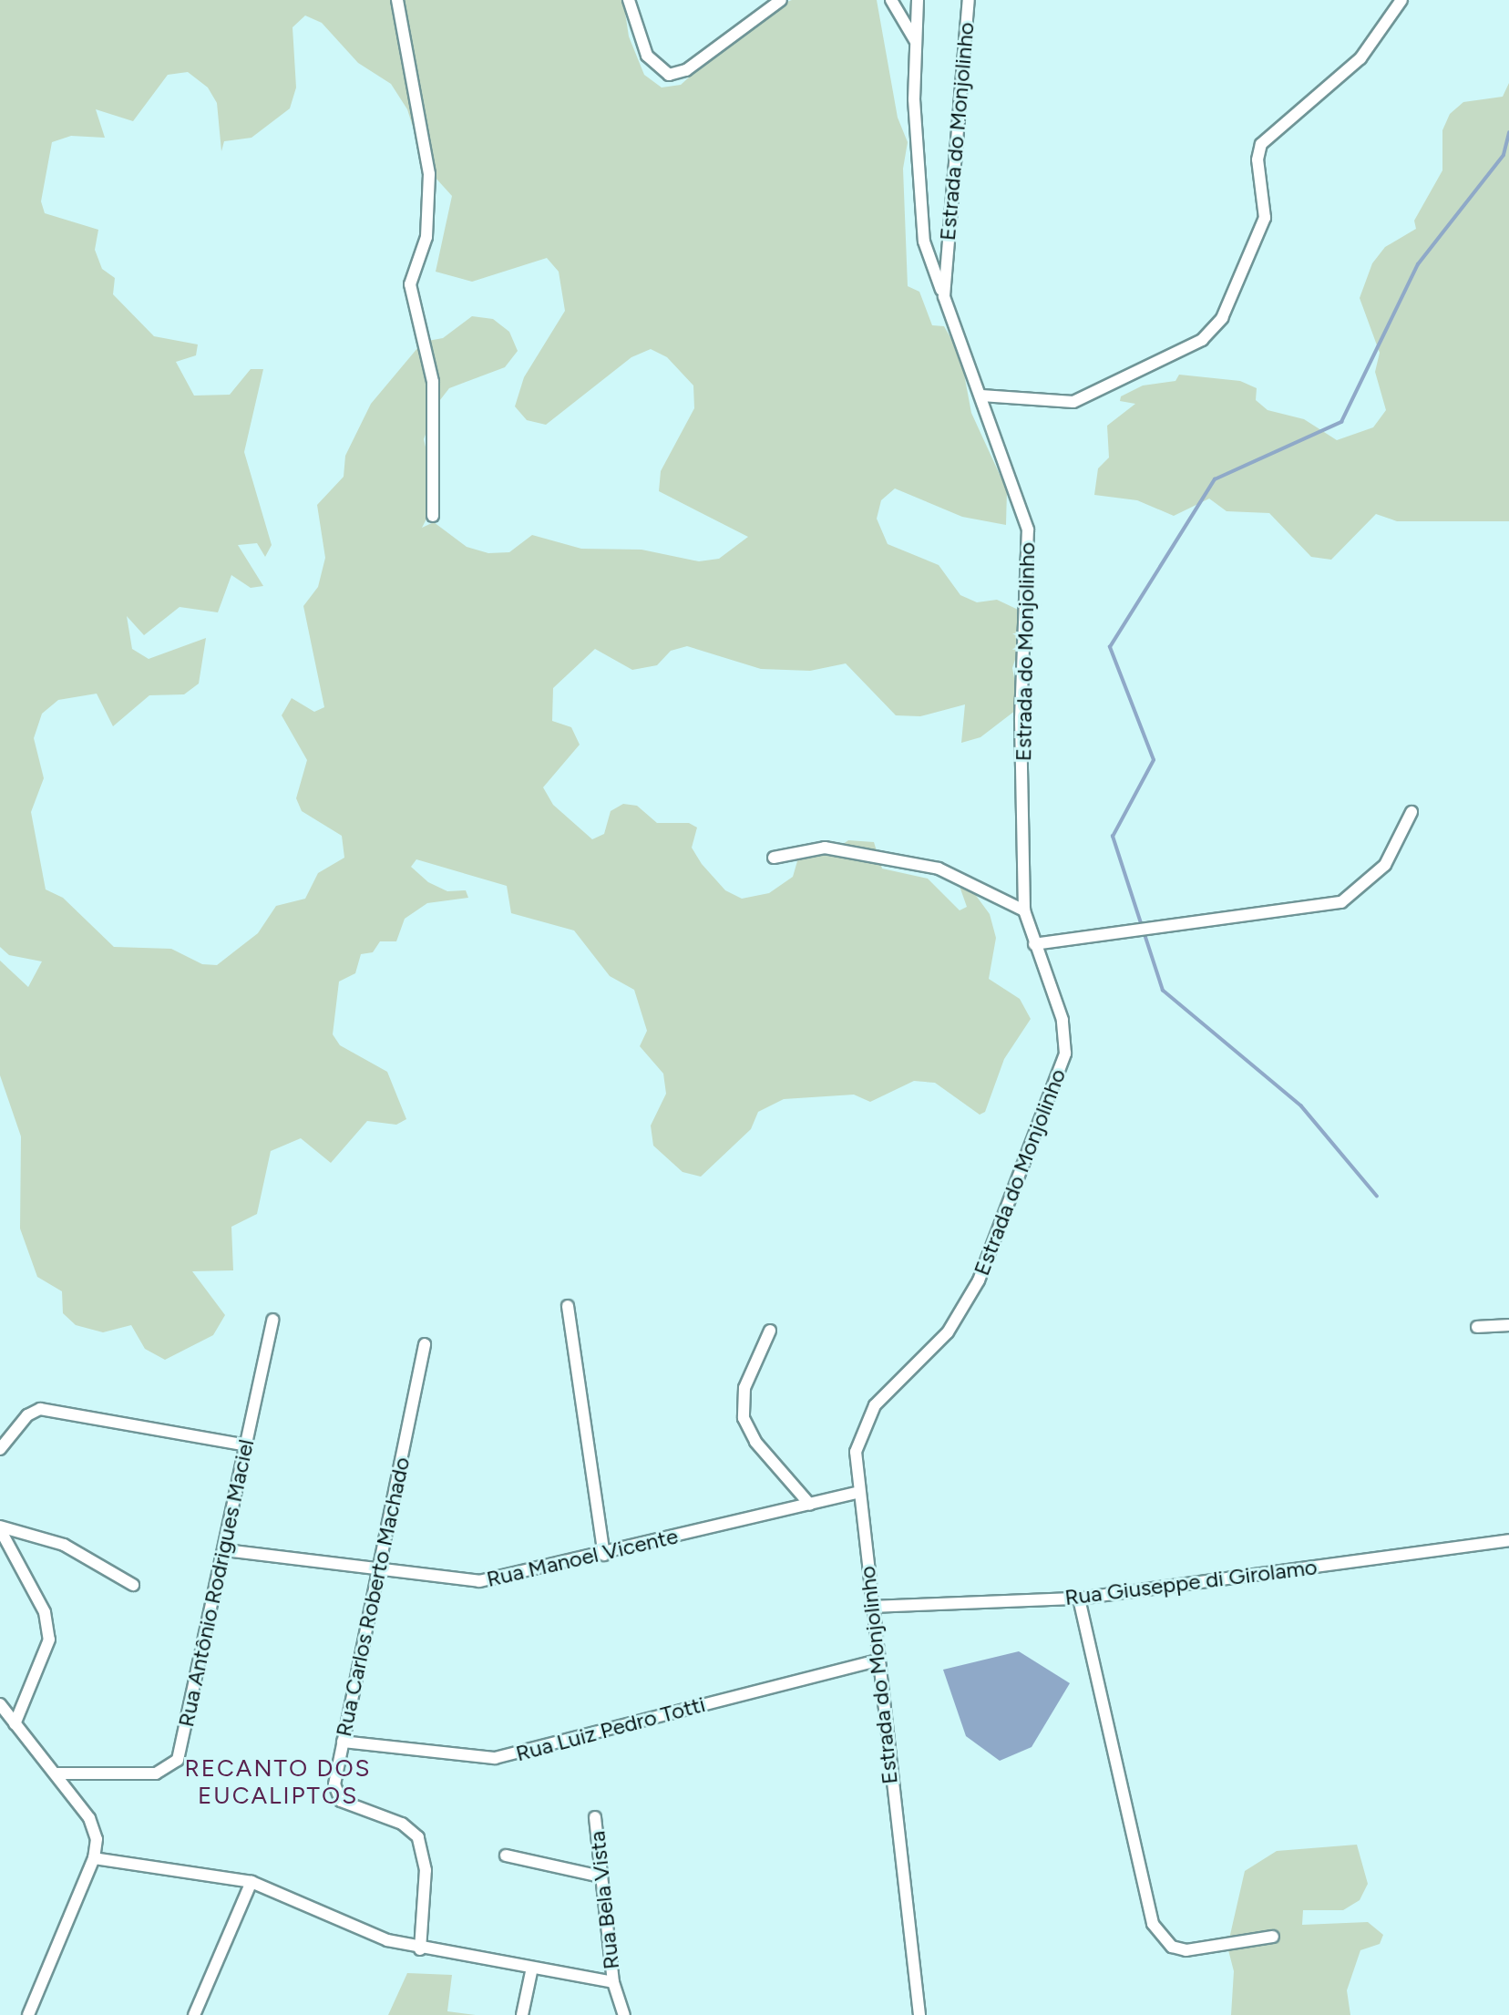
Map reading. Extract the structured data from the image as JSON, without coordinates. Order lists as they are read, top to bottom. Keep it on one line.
{"streets":{"street":["Estrada do Monjolinho","Rua Manoel Vicente","Rua Giuseppe di Girolamo","Rua Antônio Rodrigues Maciel","Rua Carlos Roberto Machado","Rua Luiz Pedro Totti","Rua Bela Vista"]},"crossings":[["Estrada do Monjolinho","Rua Manoel Vicente"],["Estrada do Monjolinho","Rua Giuseppe di Girolamo"],["Estrada do Monjolinho","Rua Luiz Pedro Totti"],["Rua Manoel Vicente","Rua Antônio Rodrigues Maciel"],["Rua Manoel Vicente","Rua Carlos Roberto Machado"],["Rua Carlos Roberto Machado","Rua Luiz Pedro Totti"]],"districts":["RECANTO DOS EUCALIPTOS"]}
